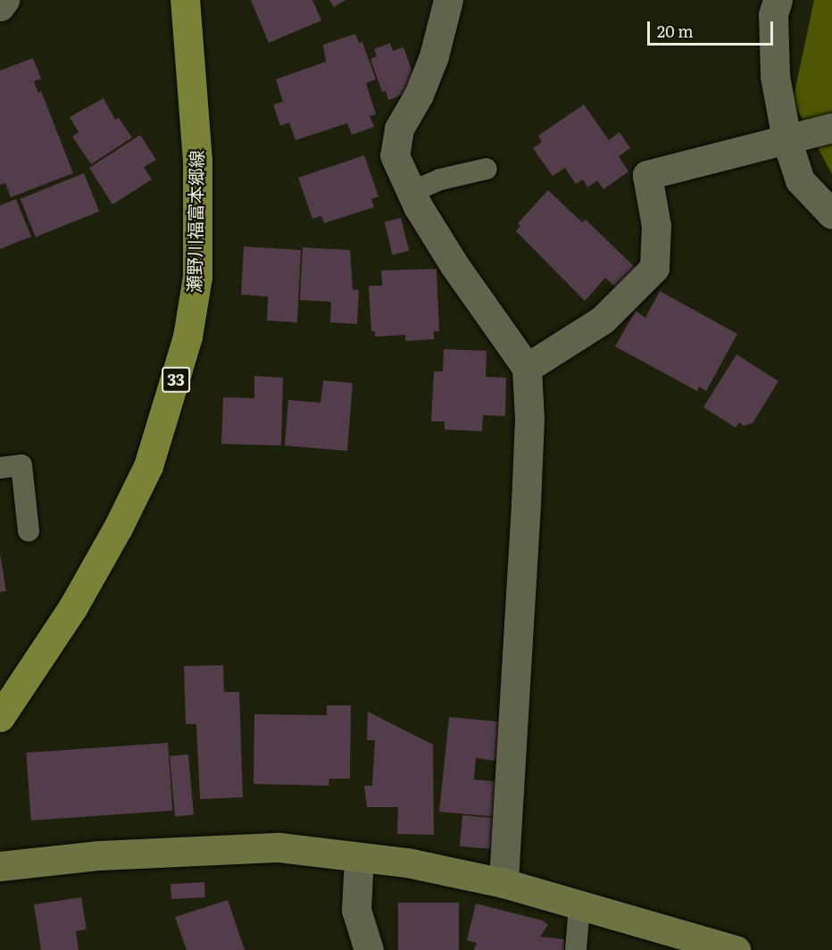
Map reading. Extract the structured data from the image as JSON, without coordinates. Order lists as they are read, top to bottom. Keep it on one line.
{"streets":{"main road":["瀬野川福富本郷線","33"]},"scale_bar":"20 m"}
